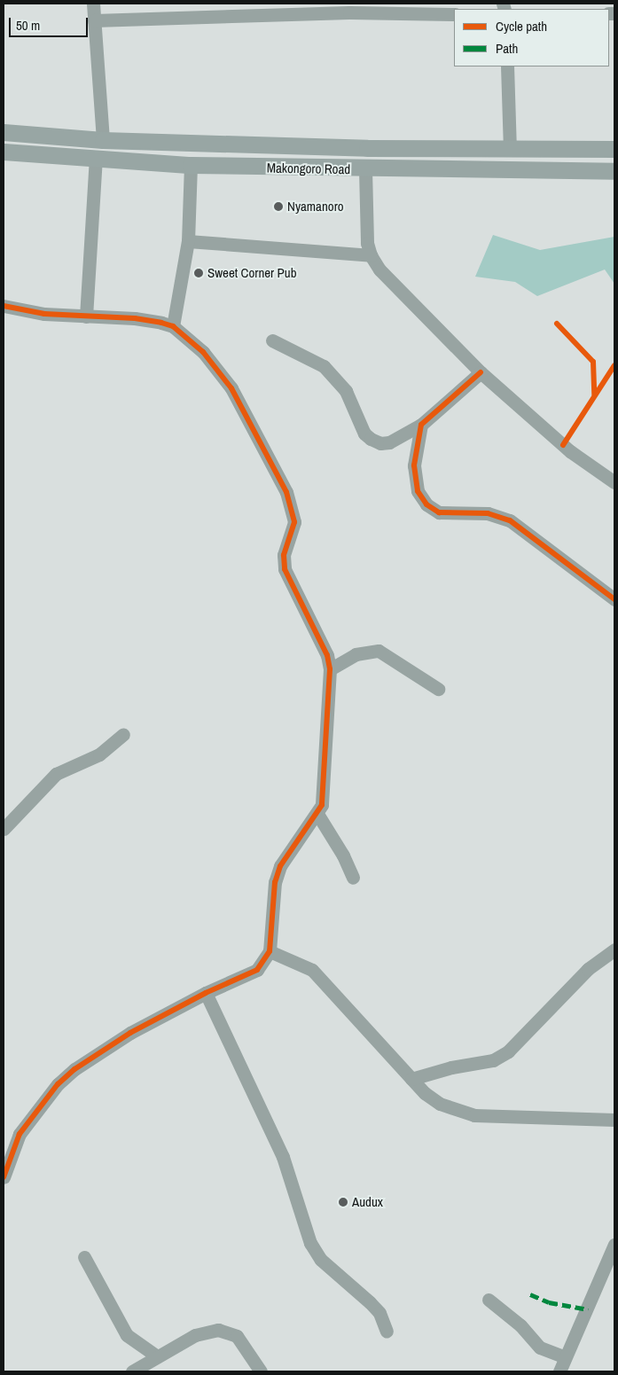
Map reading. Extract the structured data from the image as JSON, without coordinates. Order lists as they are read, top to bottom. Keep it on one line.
{"streets":{"main road":["Makongoro Road"]},"places":["Nyamanoro","Sweet Corner Pub","Audux"],"legend":["Cycle path","Path"],"scale_bar":"50 m"}
